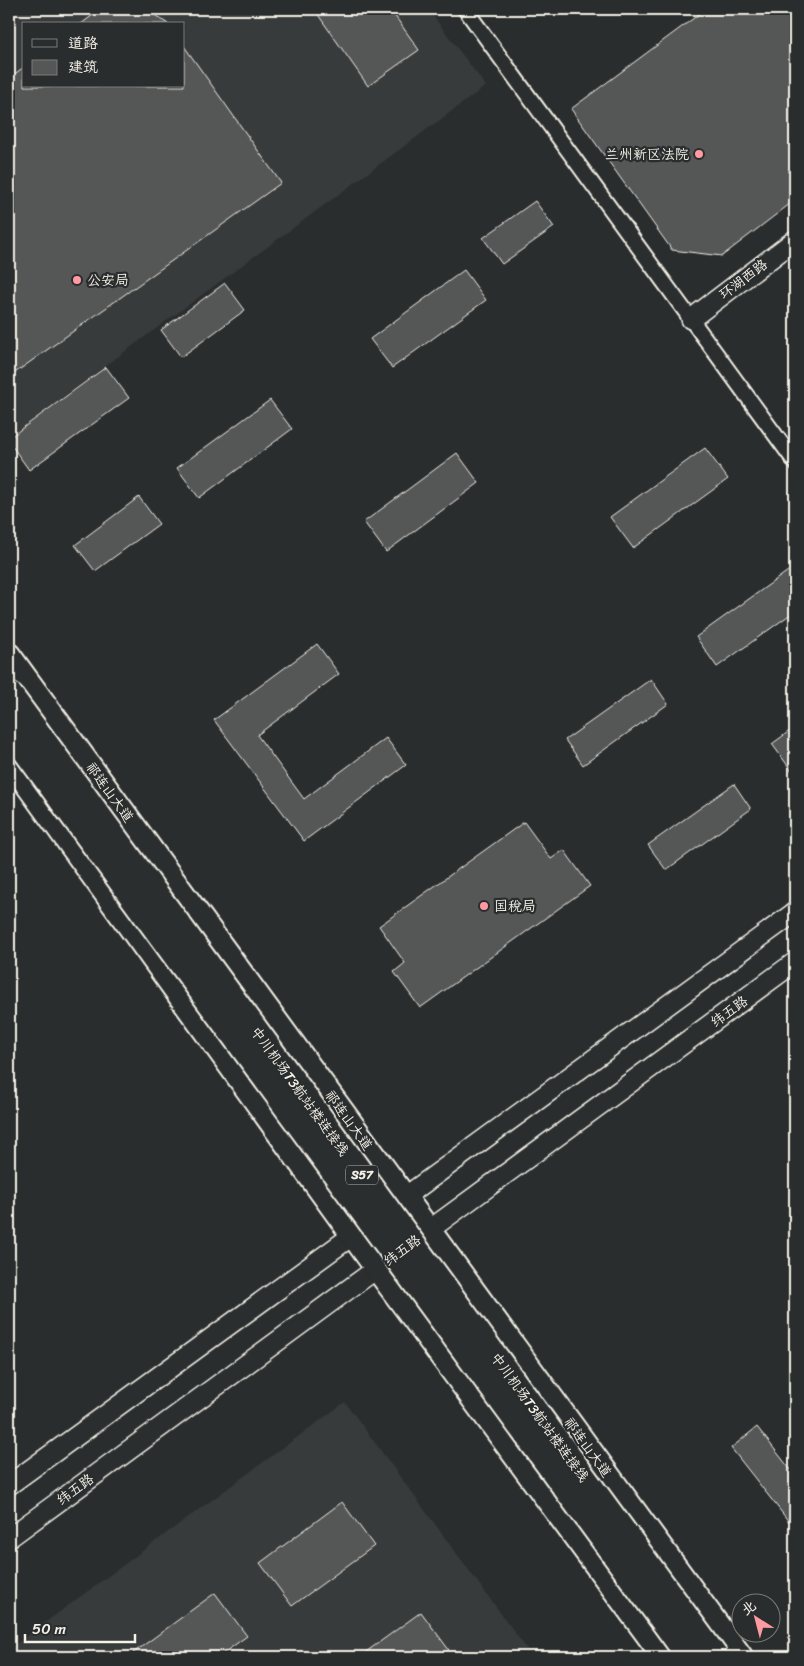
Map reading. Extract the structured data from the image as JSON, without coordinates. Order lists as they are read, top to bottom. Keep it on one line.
{"streets":{"highway":["中川机场T3航站楼连接线","S57"],"main road":["祁连山大道"],"street":["环湖西路","纬五路"]},"crossings":[["祁连山大道","纬五路"]],"places":["兰州新区法院","公安局","国税局"],"legend":["道路","建筑"],"scale_bar":"50 m","north":"top left"}
